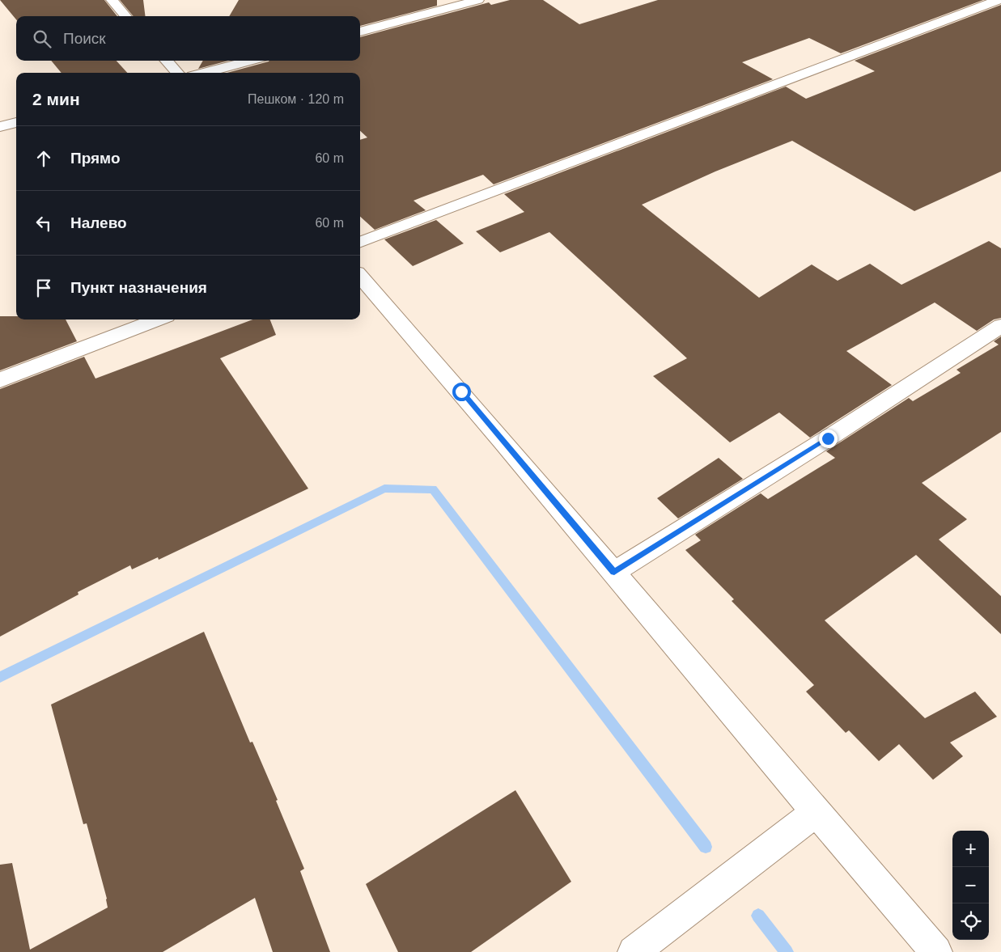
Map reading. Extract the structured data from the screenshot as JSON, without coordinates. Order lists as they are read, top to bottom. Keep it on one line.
{"page":{"search":"Поиск","heading":["2 мин","Пешком · 120 m"],"list":[["Прямо","60 m"],["Налево","60 m"],"Пункт назначения"],"map_buttons":["+","−"]}}
